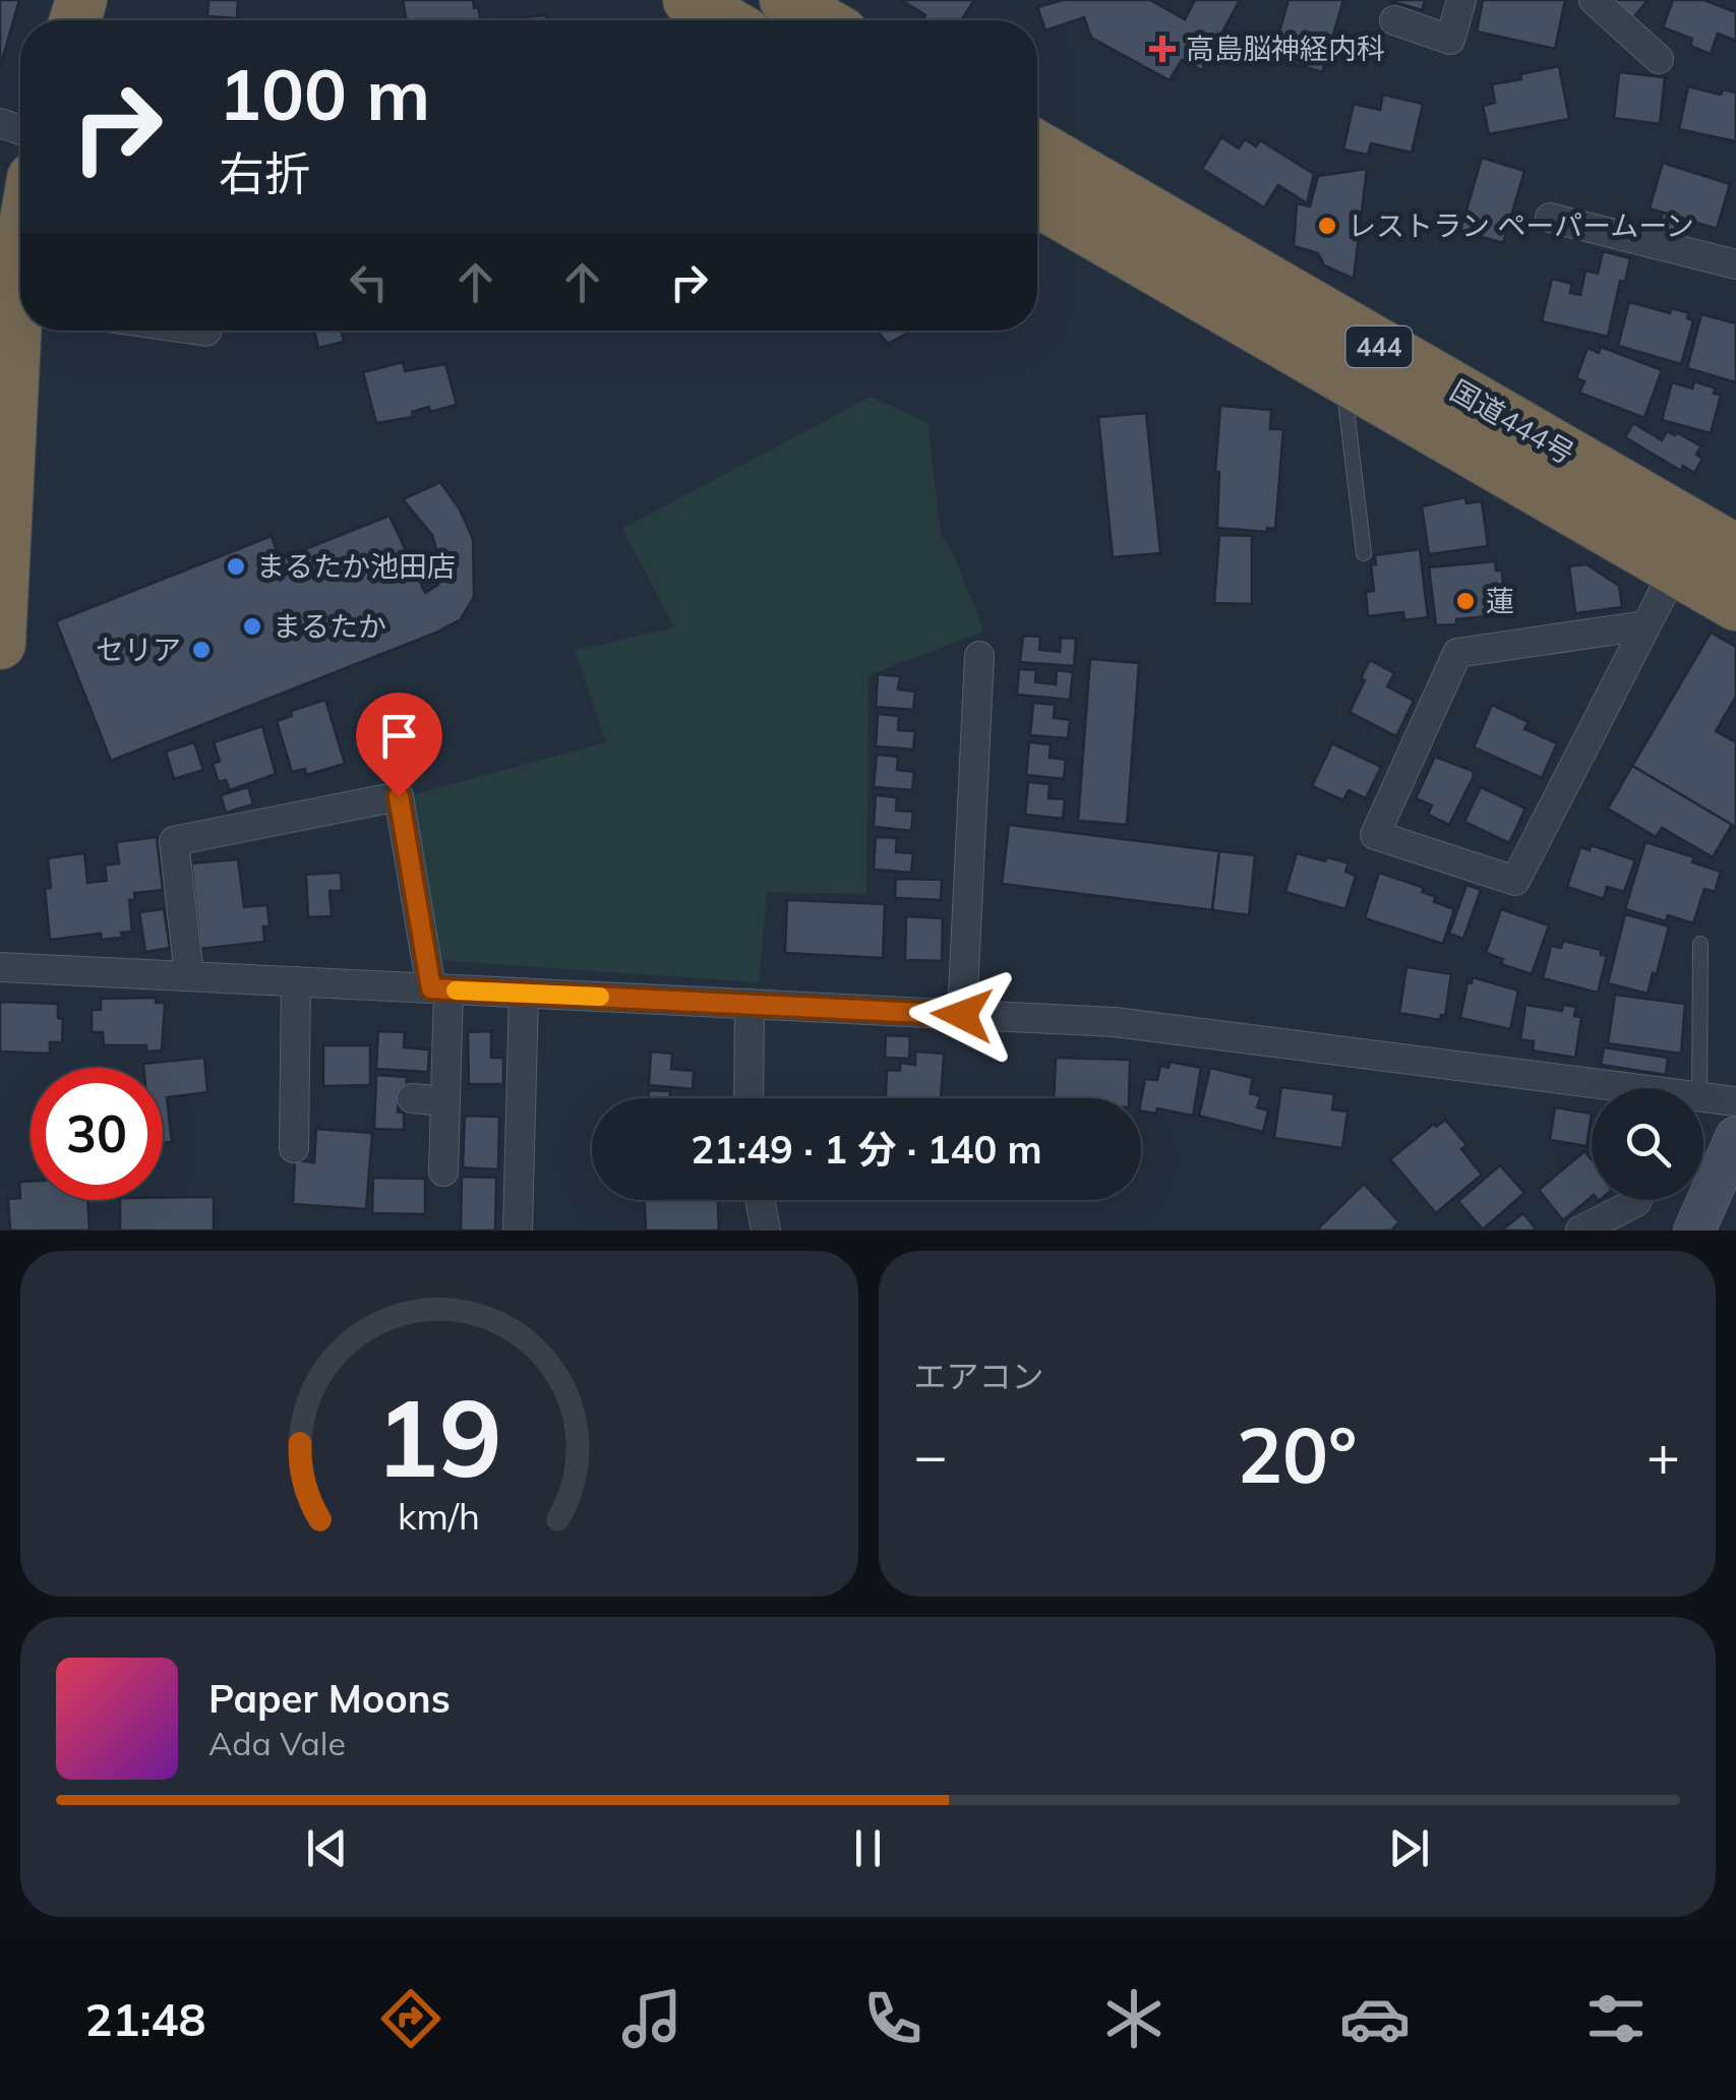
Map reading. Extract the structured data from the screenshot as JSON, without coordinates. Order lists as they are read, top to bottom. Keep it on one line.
{"streets":{"highway":["444","国道444号"]},"places":{"health":["高島脳神経内科"],"other":["レストラン ペーパームーン","まるたか池田店","蓮","まるたか","セリア"]},"page":{"turn":["100 m","右折"],"limit":"30","trip":"21:49 · 1 分 · 140 m","tile":"エアコン","heat":["−","20°","+"],"song":["Paper Moons","Ada Vale"],"tabs":"21:48","gauge":["19","km/h"]}}
